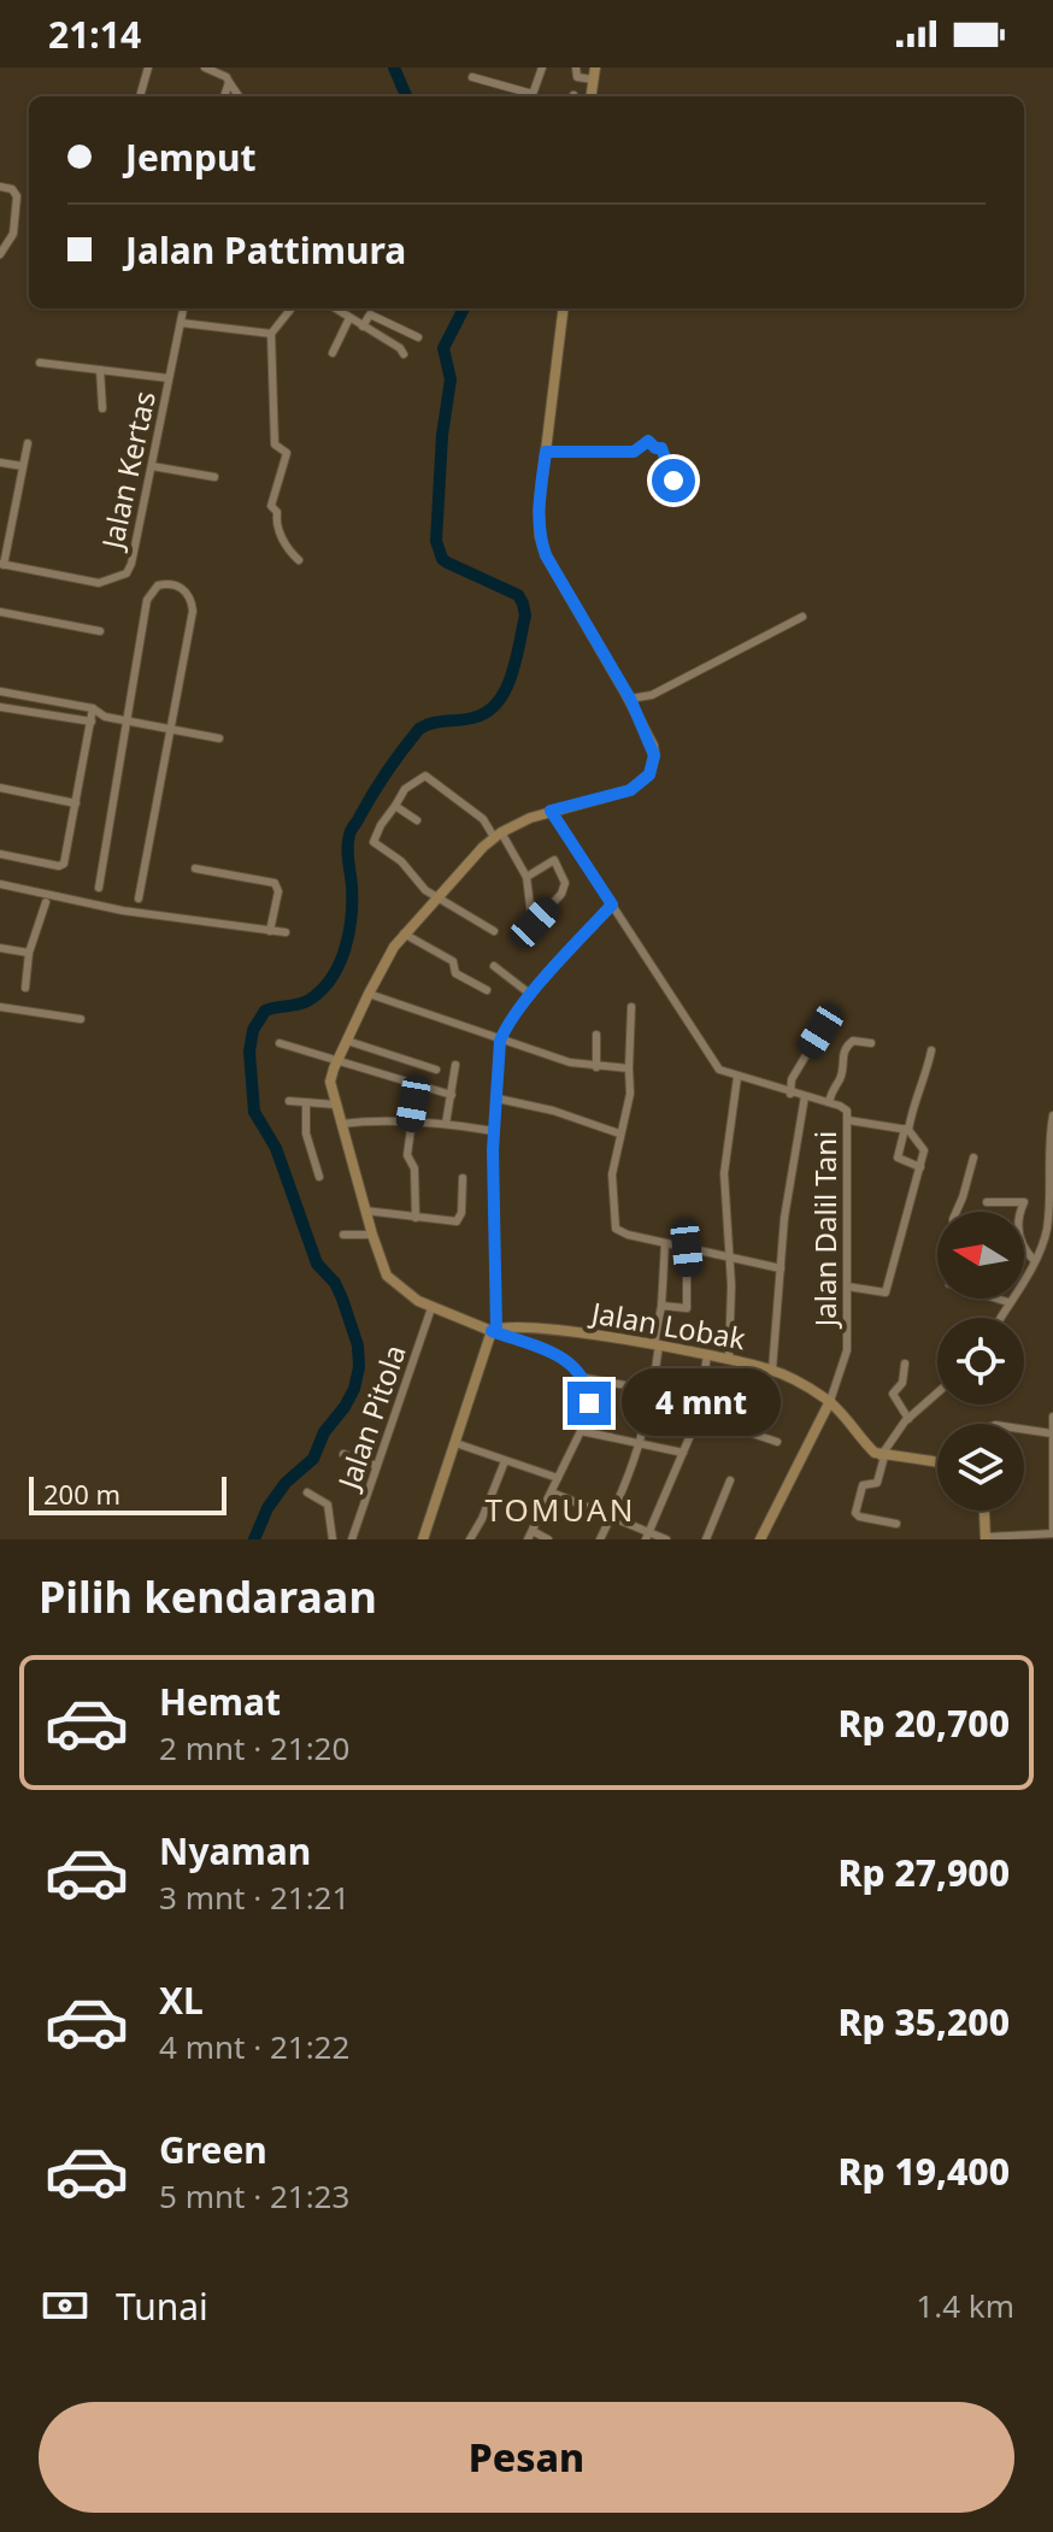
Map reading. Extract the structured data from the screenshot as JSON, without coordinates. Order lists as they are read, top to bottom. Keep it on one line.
{"streets":{"street":["Jalan Kertas","Jalan Dalil Tani","Jalan Lobak","Jalan Pitola"]},"crossings":[["Jalan Dalil Tani","Jalan Lobak"],["Jalan Lobak","Jalan Pitola"]],"districts":["TOMUAN"],"scale_bar":"200 m","north":"left","page":{"status":"21:14","banner":["Jemput","Jalan Pattimura"],"bubble":"4 mnt","scale":"200 m","heading":"Pilih kendaraan","list":[{"name":"Hemat","note":"2 mnt · 21:20","value":"Rp 20,700"},{"name":"Nyaman","note":"3 mnt · 21:21","value":"Rp 27,900"},{"name":"XL","note":"4 mnt · 21:22","value":"Rp 35,200"},{"name":"Green","note":"5 mnt · 21:23","value":"Rp 19,400"}],"pay":["Tunai","1.4 km"],"buttons":"Pesan"}}
